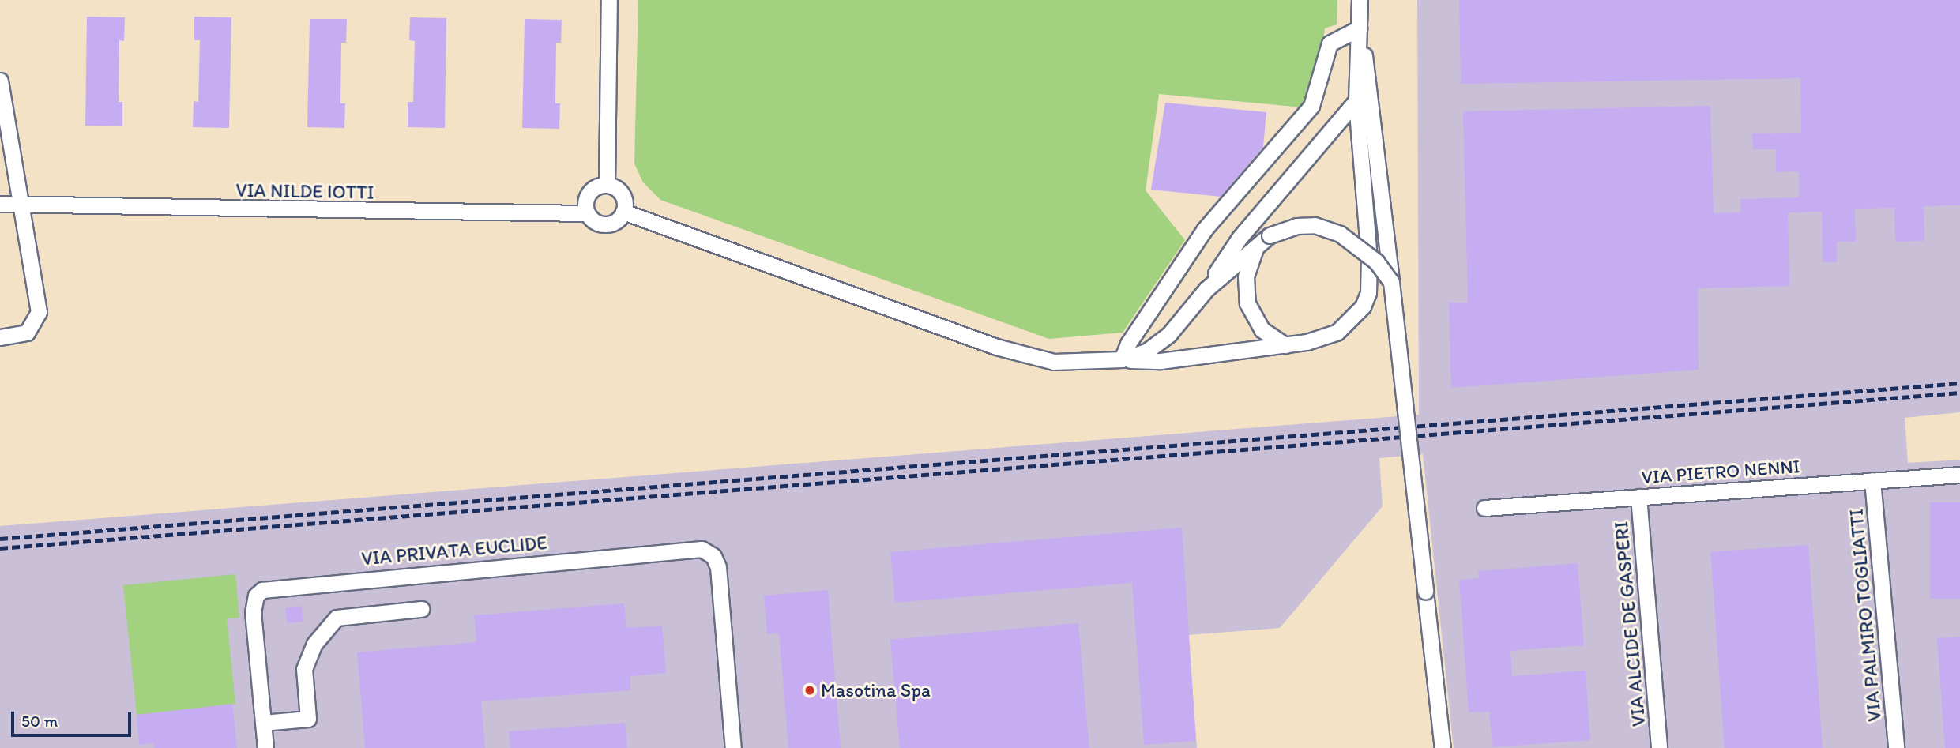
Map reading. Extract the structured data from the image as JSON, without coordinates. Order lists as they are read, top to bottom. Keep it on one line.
{"streets":{"street":["VIA NILDE IOTTI","VIA PIETRO NENNI","VIA PRIVATA EUCLIDE","VIA PALMIRO TOGLIATTI","VIA ALCIDE DE GASPERI"]},"crossings":[["VIA PIETRO NENNI","VIA PALMIRO TOGLIATTI"],["VIA PIETRO NENNI","VIA ALCIDE DE GASPERI"]],"places":["Masotina Spa"],"scale_bar":"50 m"}
